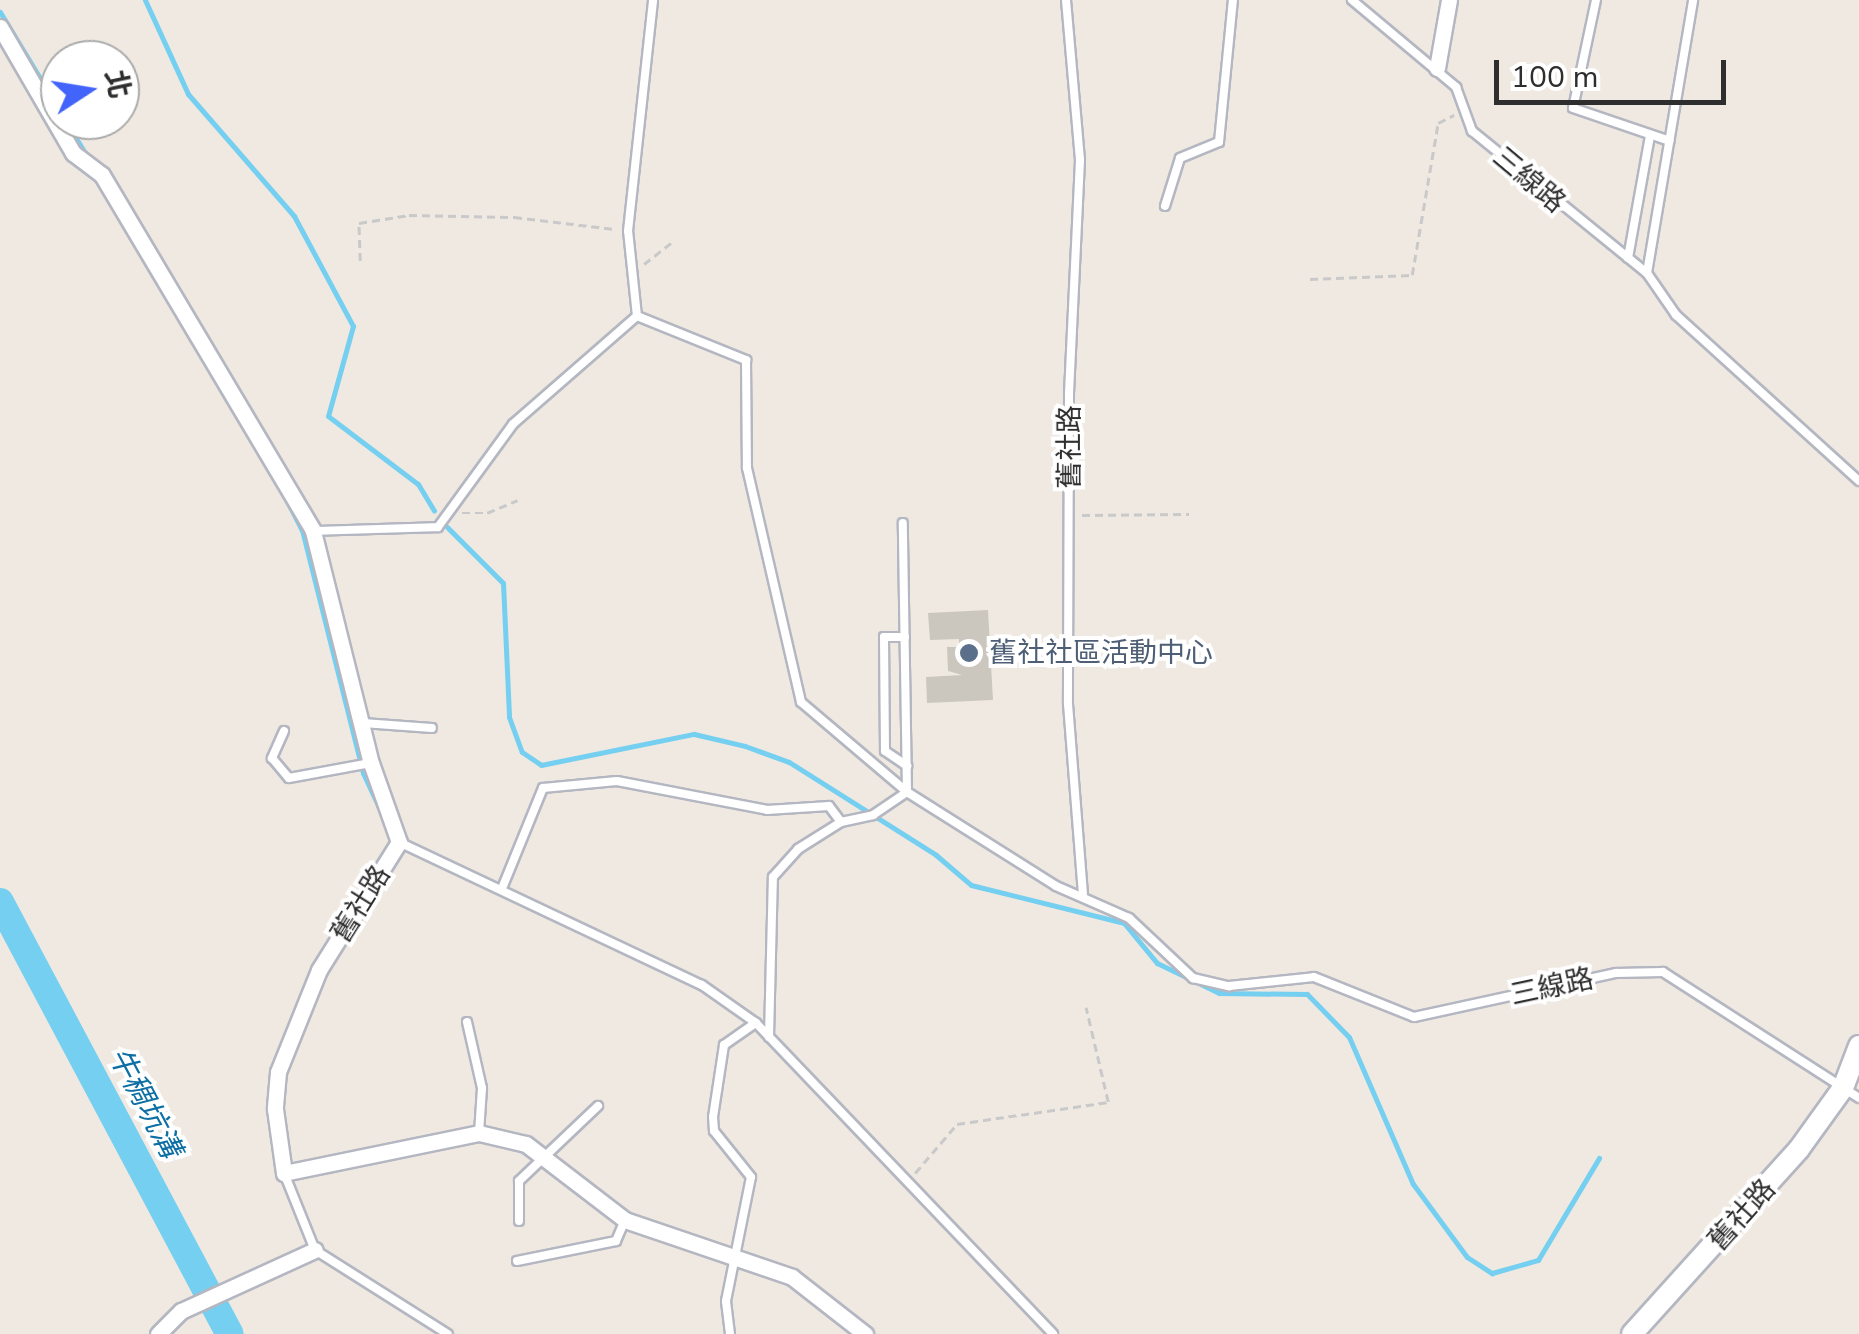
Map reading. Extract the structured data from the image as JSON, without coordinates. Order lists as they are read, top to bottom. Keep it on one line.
{"streets":{"street":["舊社路"],"lane":["三線路"]},"crossings":[["三線路","舊社路"]],"water":["牛稠坑溝"],"places":["舊社社區活動中心"],"scale_bar":"100 m","north":"right"}
